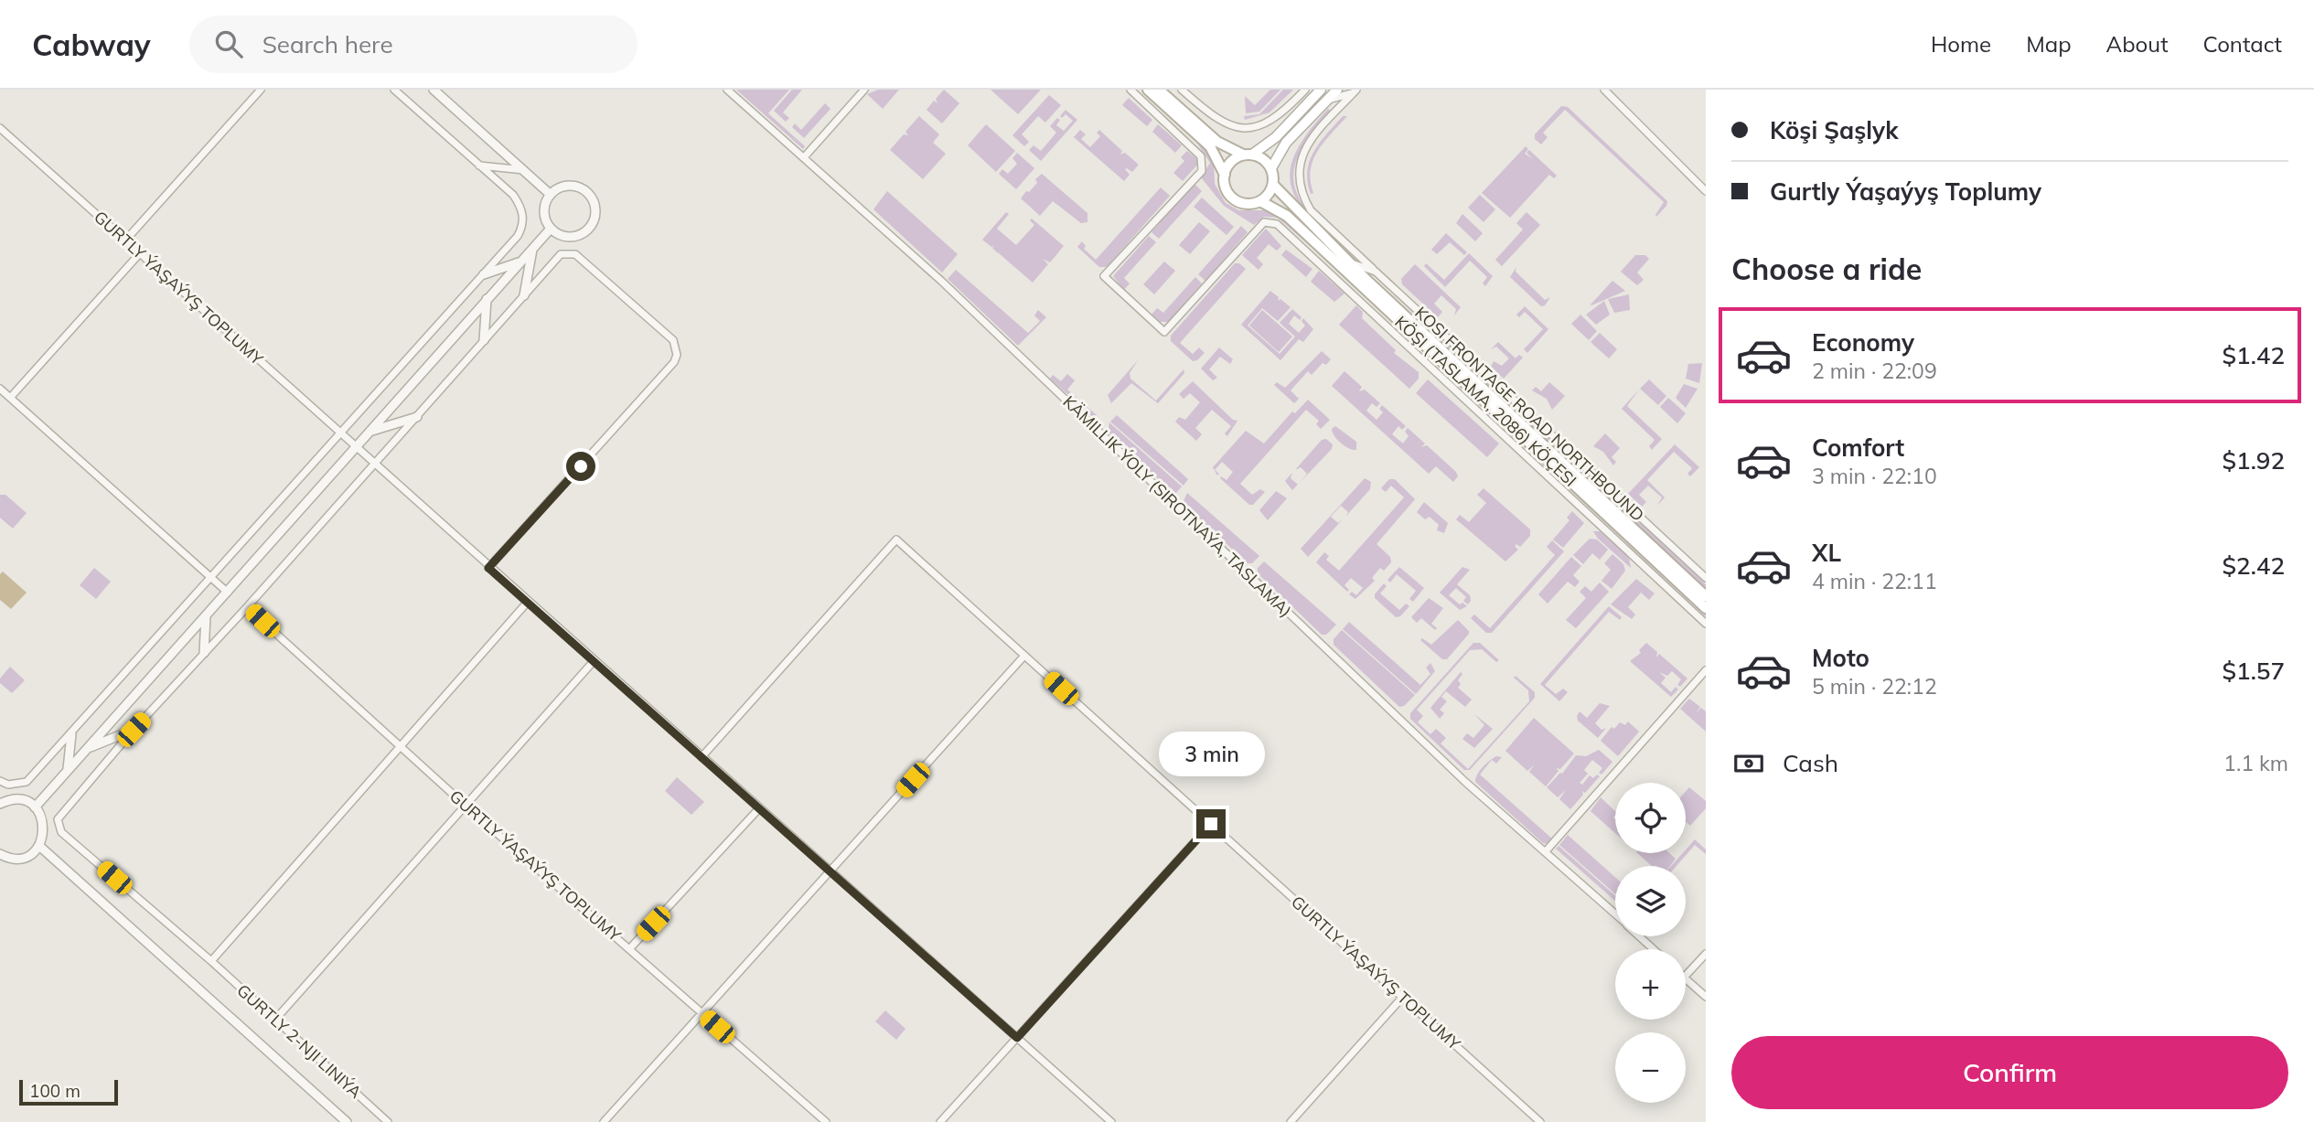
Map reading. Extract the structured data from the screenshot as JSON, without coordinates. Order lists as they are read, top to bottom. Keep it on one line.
{"streets":{"main road":["KÖŞI (TASLAMA, 2086) KÖÇESI"],"street":["GURTLY ÝAŞAÝYŞ TOPLUMY","KOSI FRONTAGE ROAD NORTHBOUND","KÄMILLIK ÝOLY (SIROTNAÝA, TASLAMA)","GURTLY 2-NJI LINIÝA"]},"crossings":[["KÖŞI (TASLAMA, 2086) KÖÇESI","KOSI FRONTAGE ROAD NORTHBOUND"]],"scale_bar":"100 m","page":{"header":"Cabway","search":"Search here","nav":["Home","Map","About","Contact"],"banner":["Köşi Şaşlyk","Gurtly Ýaşaýyş Toplumy"],"heading":"Choose a ride","list":[{"name":"Economy","note":"2 min · 22:09","value":"$1.42"},{"name":"Comfort","note":"3 min · 22:10","value":"$1.92"},{"name":"XL","note":"4 min · 22:11","value":"$2.42"},{"name":"Moto","note":"5 min · 22:12","value":"$1.57"}],"pay":["Cash","1.1 km"],"bubble":"3 min","map_buttons":["+","−"],"buttons":"Confirm","scale":"100 m"}}
